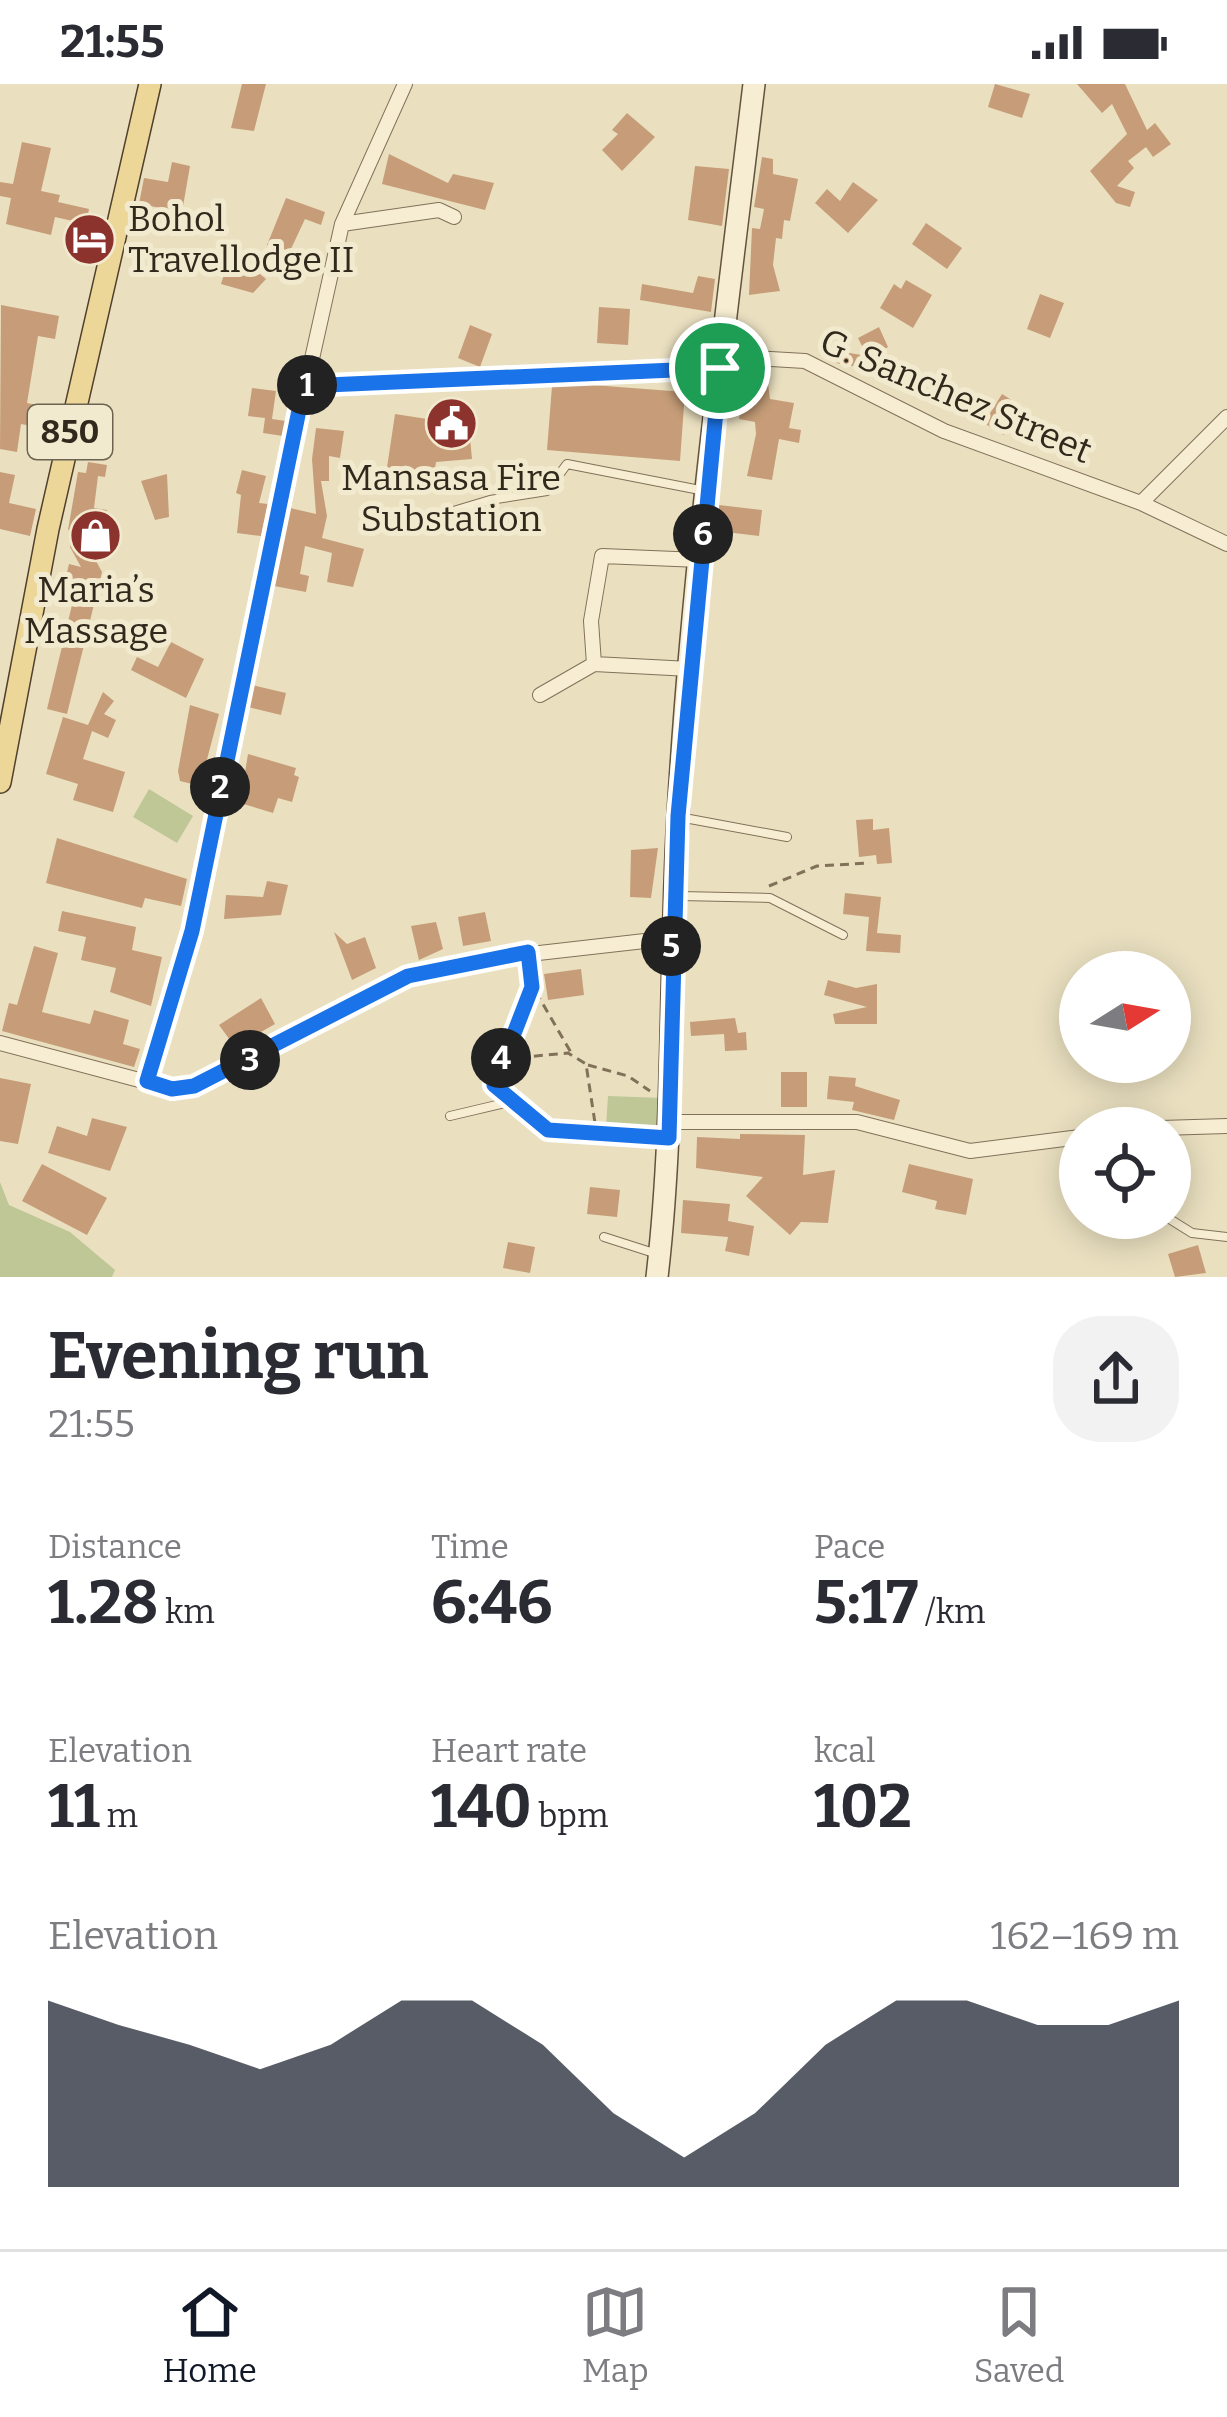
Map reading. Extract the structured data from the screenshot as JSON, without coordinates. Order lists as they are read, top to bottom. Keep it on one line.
{"streets":{"main road":["850"],"street":["G. Sanchez Street"]},"places":{"hotel":["Bohol Travellodge II"],"public building":["Mansasa Fire Substation"],"shop":["Maria’s Massage"]},"north":"right","page":{"status":"21:55","pins":["1","6","2","5","4","3"],"heading":["Evening run","21:55"],"stats":[["Distance","1.28 km"],["Time","6:46"],["Pace","5:17 /km"],["Elevation","11 m"],["Heart rate","140 bpm"],["kcal","102"]],"chart":["Elevation","162–169 m"],"tabs":["Home","Map","Saved"]}}
